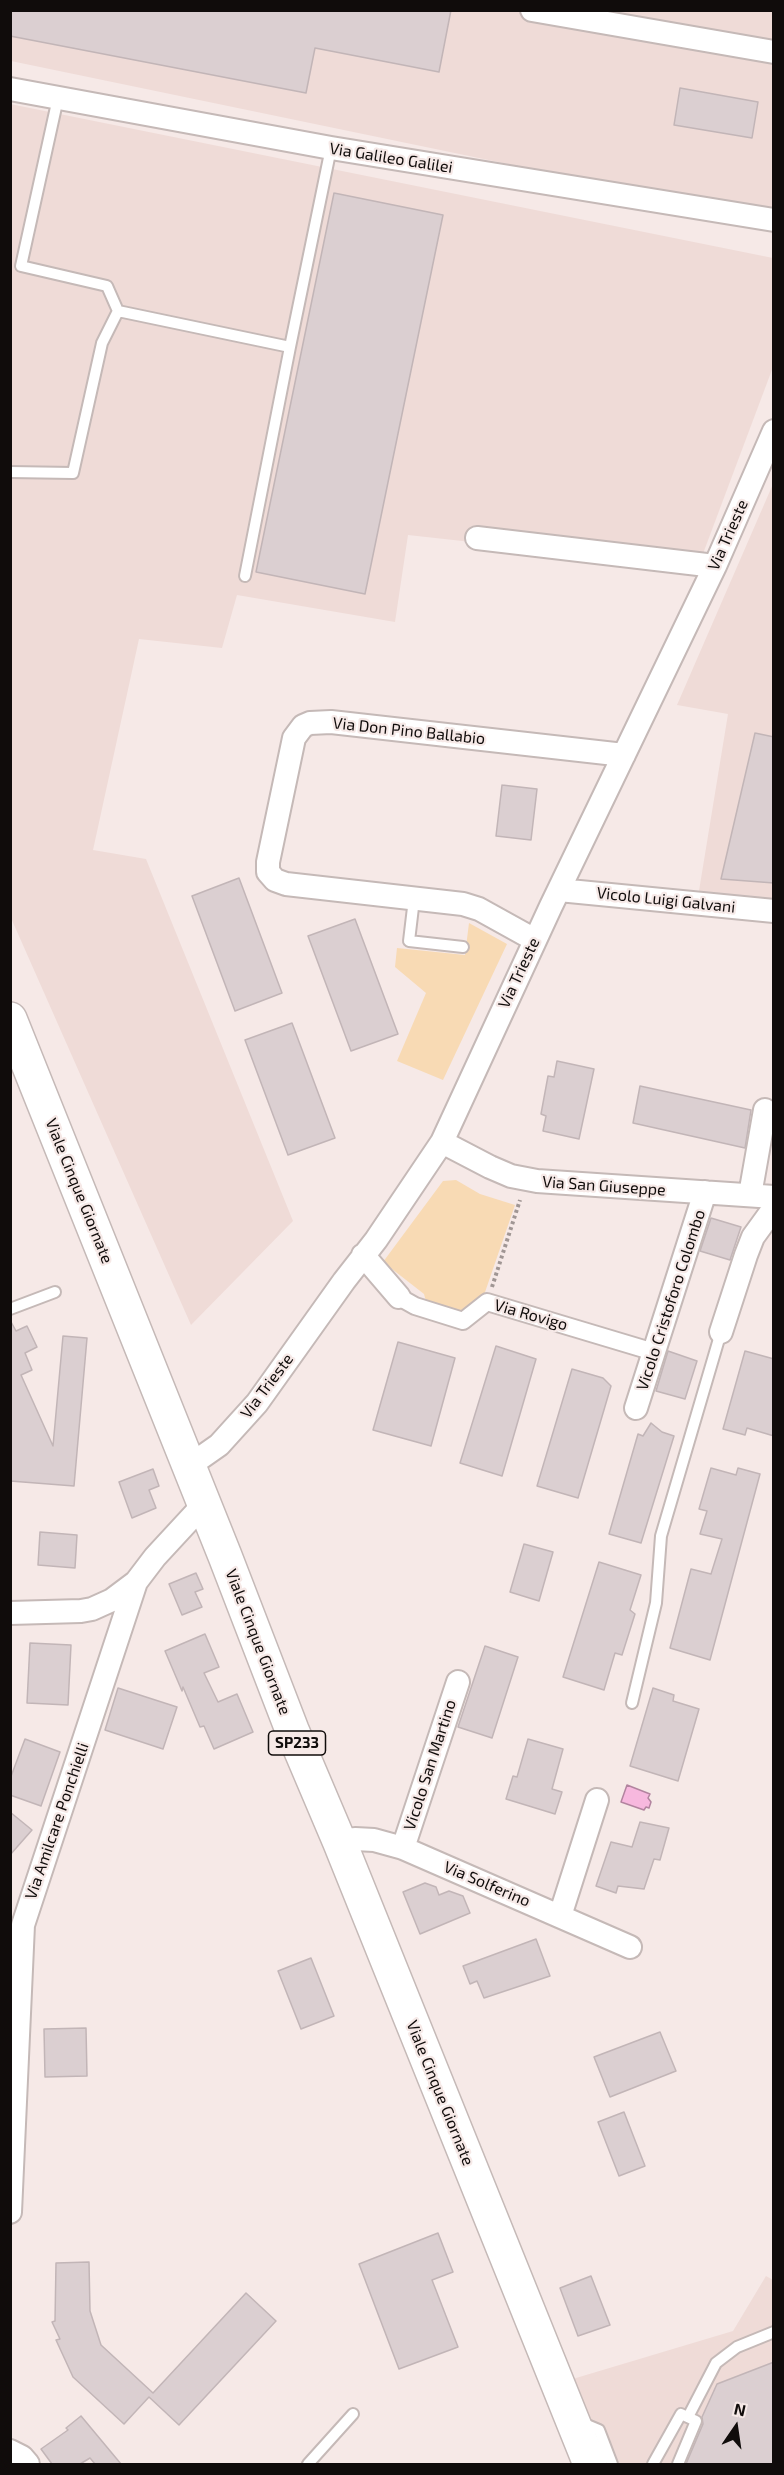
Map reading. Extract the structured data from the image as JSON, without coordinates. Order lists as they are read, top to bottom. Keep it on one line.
{"streets":{"main road":["Viale Cinque Giornate","SP233"],"street":["Via Galileo Galilei","Via Trieste","Via Don Pino Ballabio","Vicolo Luigi Galvani","Via San Giuseppe","Vicolo Cristoforo Colombo","Via Rovigo","Vicolo San Martino","Via Amilcare Ponchielli","Via Solferino"]},"crossings":[["Via Trieste","Via Don Pino Ballabio"],["Via Trieste","Vicolo Luigi Galvani"],["Via Trieste","Via San Giuseppe"],["Via Trieste","Viale Cinque Giornate"],["Via Trieste","Via Rovigo"],["Via San Giuseppe","Vicolo Cristoforo Colombo"],["Viale Cinque Giornate","Via Solferino"],["Vicolo Cristoforo Colombo","Via Rovigo"],["Vicolo San Martino","Via Solferino"]],"north":"top"}
